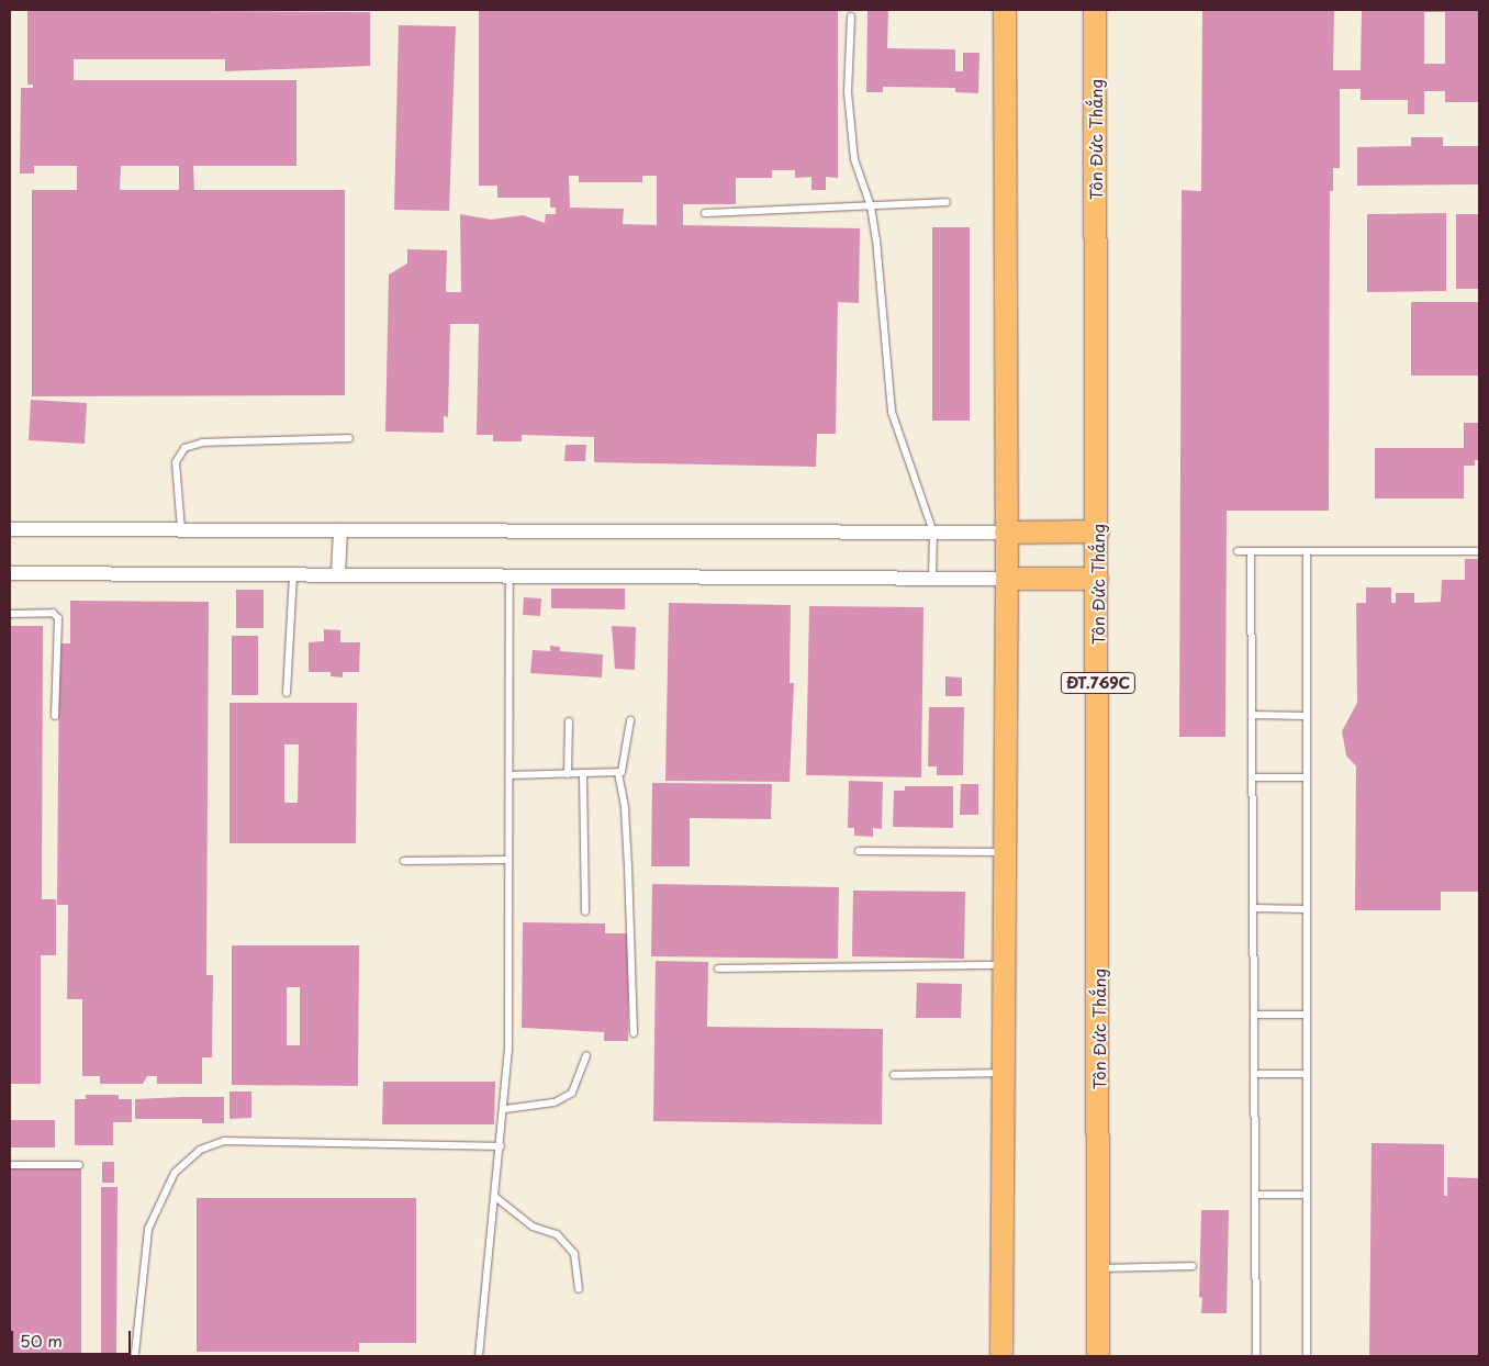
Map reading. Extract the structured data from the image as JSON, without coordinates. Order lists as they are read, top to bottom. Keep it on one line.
{"streets":{"main road":["Tôn Đức Thắng","ĐT.769C"]},"scale_bar":"50 m"}
